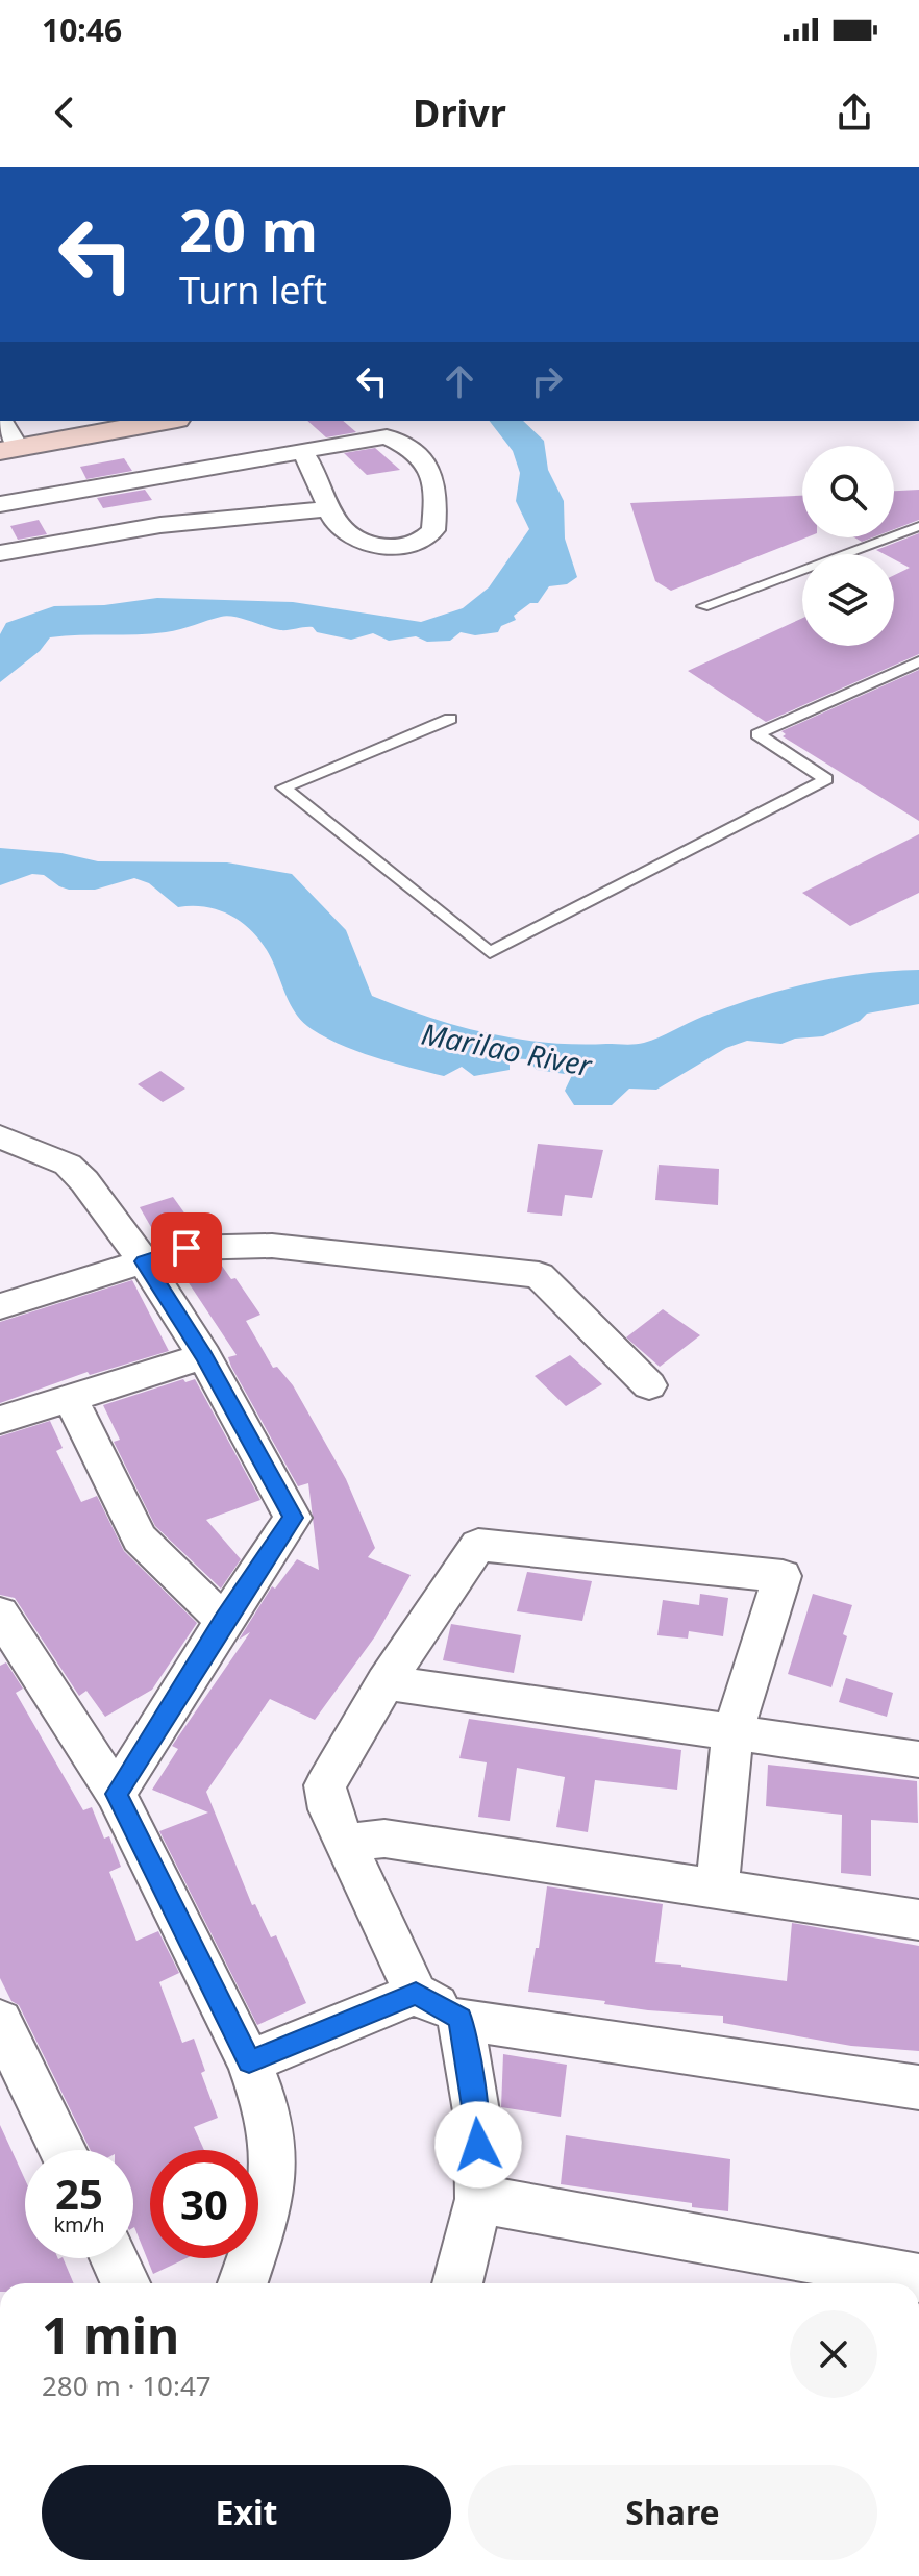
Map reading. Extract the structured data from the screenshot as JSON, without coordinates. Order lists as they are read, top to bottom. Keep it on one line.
{"water":["Marilao River"],"page":{"status":"10:46","header":"Drivr","turn":["20 m","Turn left"],"speed":"25 km/h","limit":"30","heading":["1 min","280 m · 10:47"],"buttons":["Exit","Share"]}}
